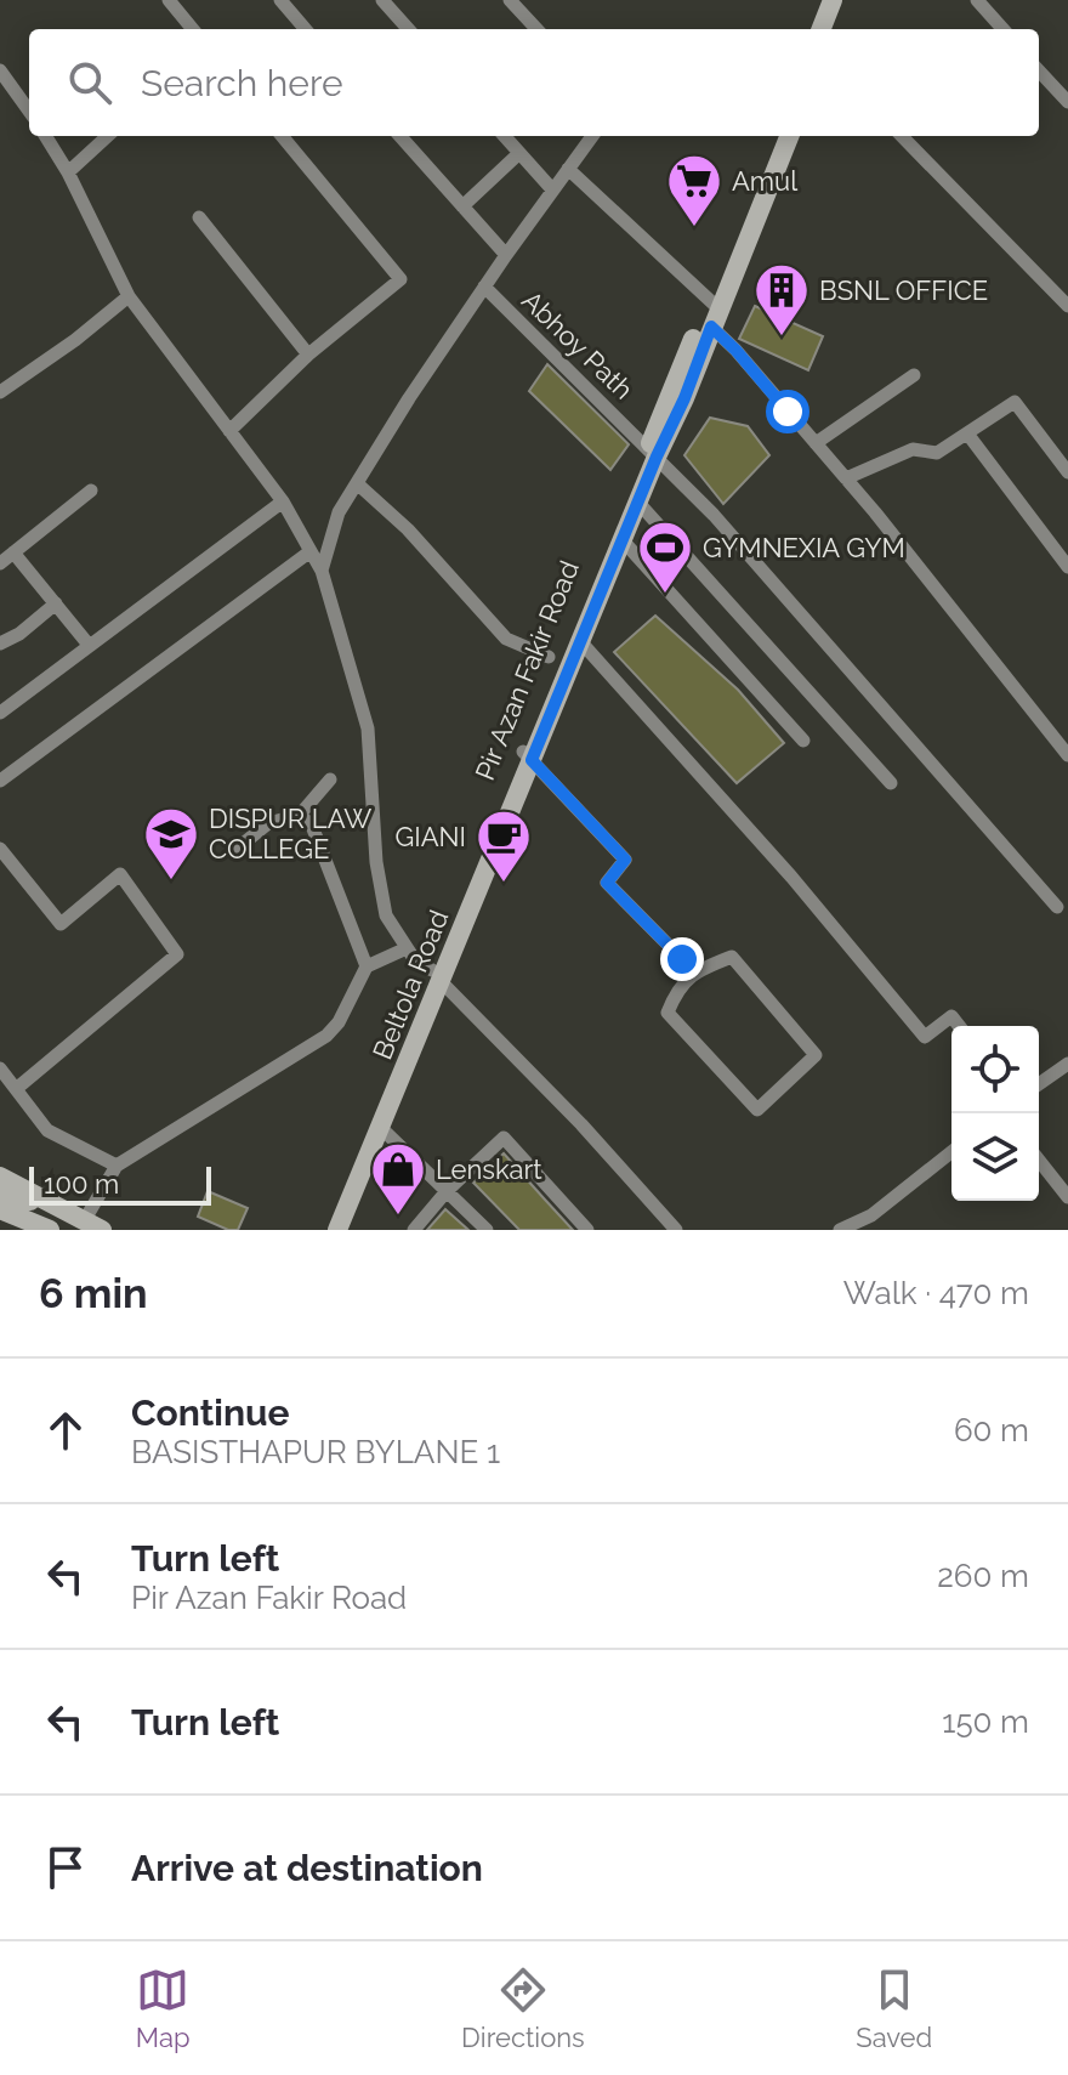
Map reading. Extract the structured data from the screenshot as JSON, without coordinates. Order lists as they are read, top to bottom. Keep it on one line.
{"streets":{"main road":["Pir Azan Fakir Road","Beltola Road"],"street":["Abhoy Path"]},"crossings":[["Abhoy Path","Pir Azan Fakir Road"],["Pir Azan Fakir Road","Beltola Road"]],"places":{"supermarket":["Amul"],"building":["BSNL OFFICE"],"sports":["GYMNEXIA GYM"],"school or university":["DISPUR LAW COLLEGE"],"cafe":["GIANI"],"shop":["Lenskart"]},"scale_bar":"100 m","page":{"search":"Search here","scale":"100 m","heading":["6 min","Walk · 470 m"],"list":[["Continue","BASISTHAPUR BYLANE 1","60 m"],["Turn left","Pir Azan Fakir Road","260 m"],["Turn left","150 m"],"Arrive at destination"],"nav":["Map","Directions","Saved"]}}
